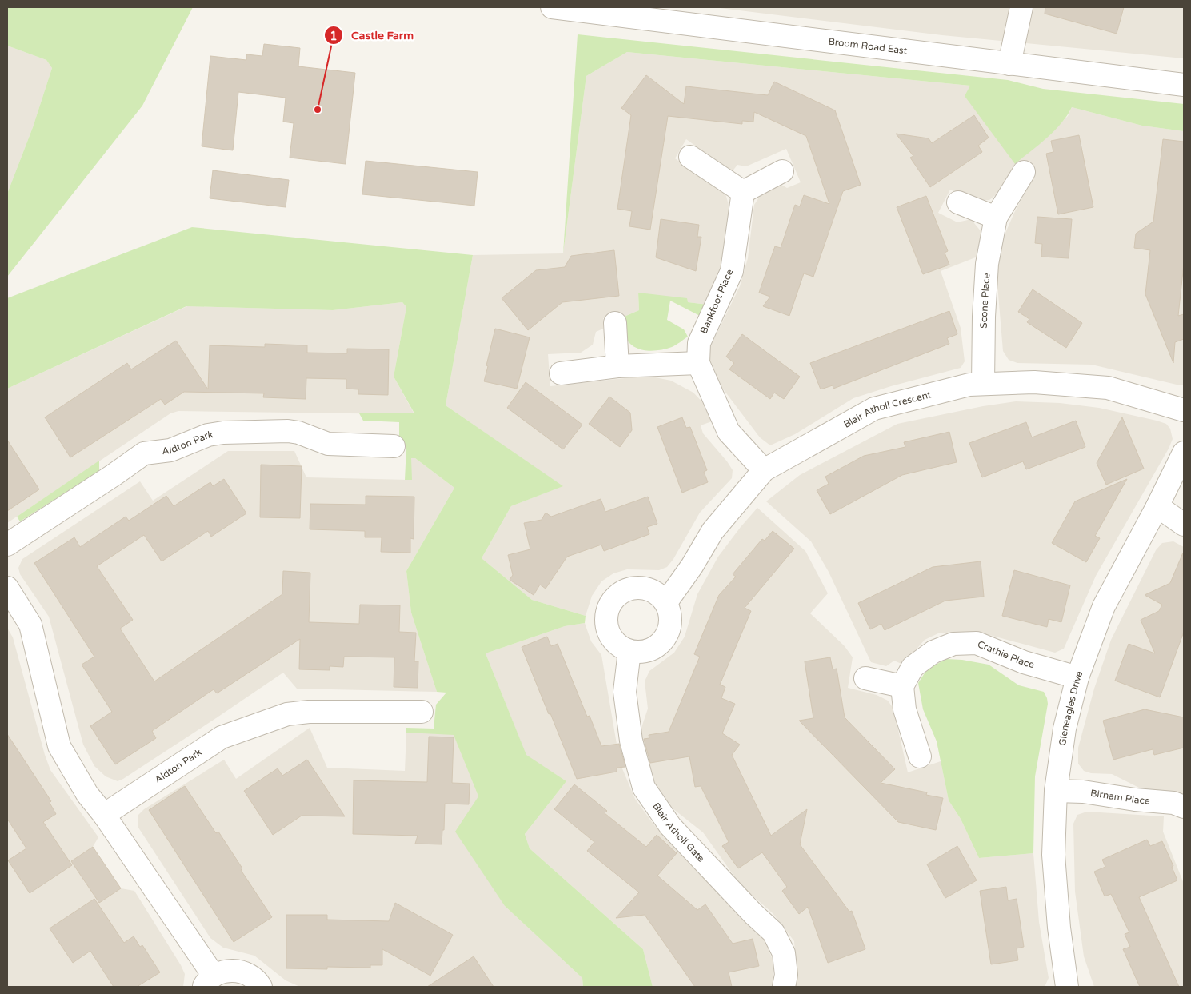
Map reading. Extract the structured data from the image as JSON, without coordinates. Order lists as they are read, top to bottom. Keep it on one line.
{"streets":{"street":["Broom Road East","Scone Place","Bankfoot Place","Blair Atholl Crescent","Aldton Park","Crathie Place","Gleneagles Drive","Birnam Place","Blair Atholl Gate"]},"crossings":[["Scone Place","Blair Atholl Crescent"],["Bankfoot Place","Blair Atholl Crescent"],["Blair Atholl Crescent","Blair Atholl Gate"],["Crathie Place","Gleneagles Drive"],["Gleneagles Drive","Birnam Place"]],"places":["Castle Farm"]}
